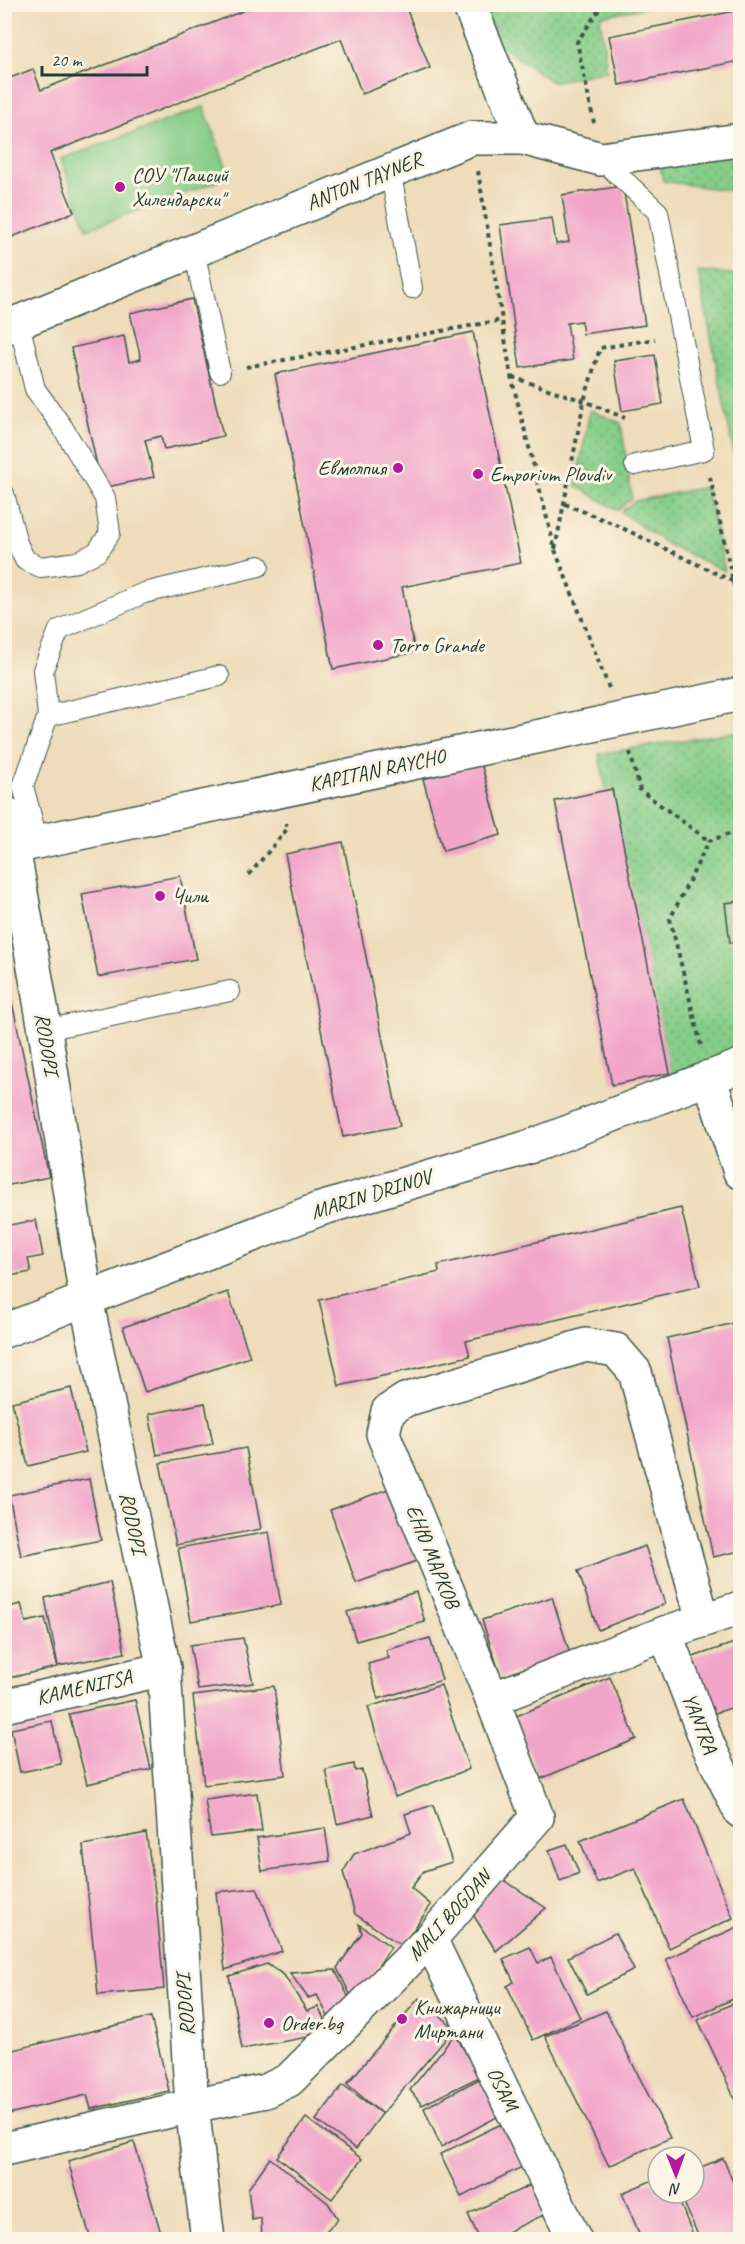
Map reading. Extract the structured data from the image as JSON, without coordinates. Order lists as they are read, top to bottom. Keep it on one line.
{"streets":{"street":["ANTON TAYNER","KAPITAN RAYCHO","RODOPI","MARIN DRINOV","ЕНЮ МАРКОВ","KAMENITSA","YANTRA","MALI BOGDAN","OSAM"]},"crossings":[["KAPITAN RAYCHO","RODOPI"],["RODOPI","MARIN DRINOV"],["RODOPI","KAMENITSA"],["RODOPI","MALI BOGDAN"],["ЕНЮ МАРКОВ","MALI BOGDAN"],["MALI BOGDAN","OSAM"]],"places":["СОУ \"Паисий Хилендарски\"","Евмолпия","Emporium Plovdiv","Torro Grande","Чили","Книжарници Миртани","Order.bg"],"scale_bar":"20 m","north":"bottom"}
